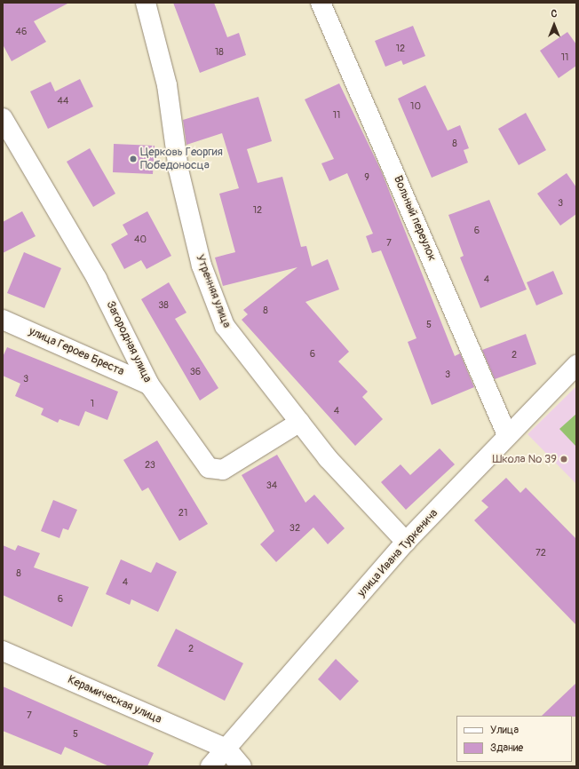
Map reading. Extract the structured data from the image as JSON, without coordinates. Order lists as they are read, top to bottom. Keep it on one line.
{"streets":{"street":["Вольный переулок","Утренняя улица","Загородная улица","улица Героев Бреста","улица Ивана Туркенича","Керамическая улица"]},"crossings":[["Вольный переулок","улица Ивана Туркенича"],["Утренняя улица","Загородная улица"],["Утренняя улица","улица Ивана Туркенича"],["Загородная улица","улица Героев Бреста"],["улица Ивана Туркенича","Керамическая улица"]],"places":["Церковь Георгия Победоносца","Школа № 39"],"house_numbers":["46","12","18","11","44","10","11","8","9","3","12","6","40","7","4","38","8","5","6","2","36","3","3","1","4","23","34","21","32","72","8","4","6","2","7","5"],"legend":["Улица","Здание"],"north":"top"}
